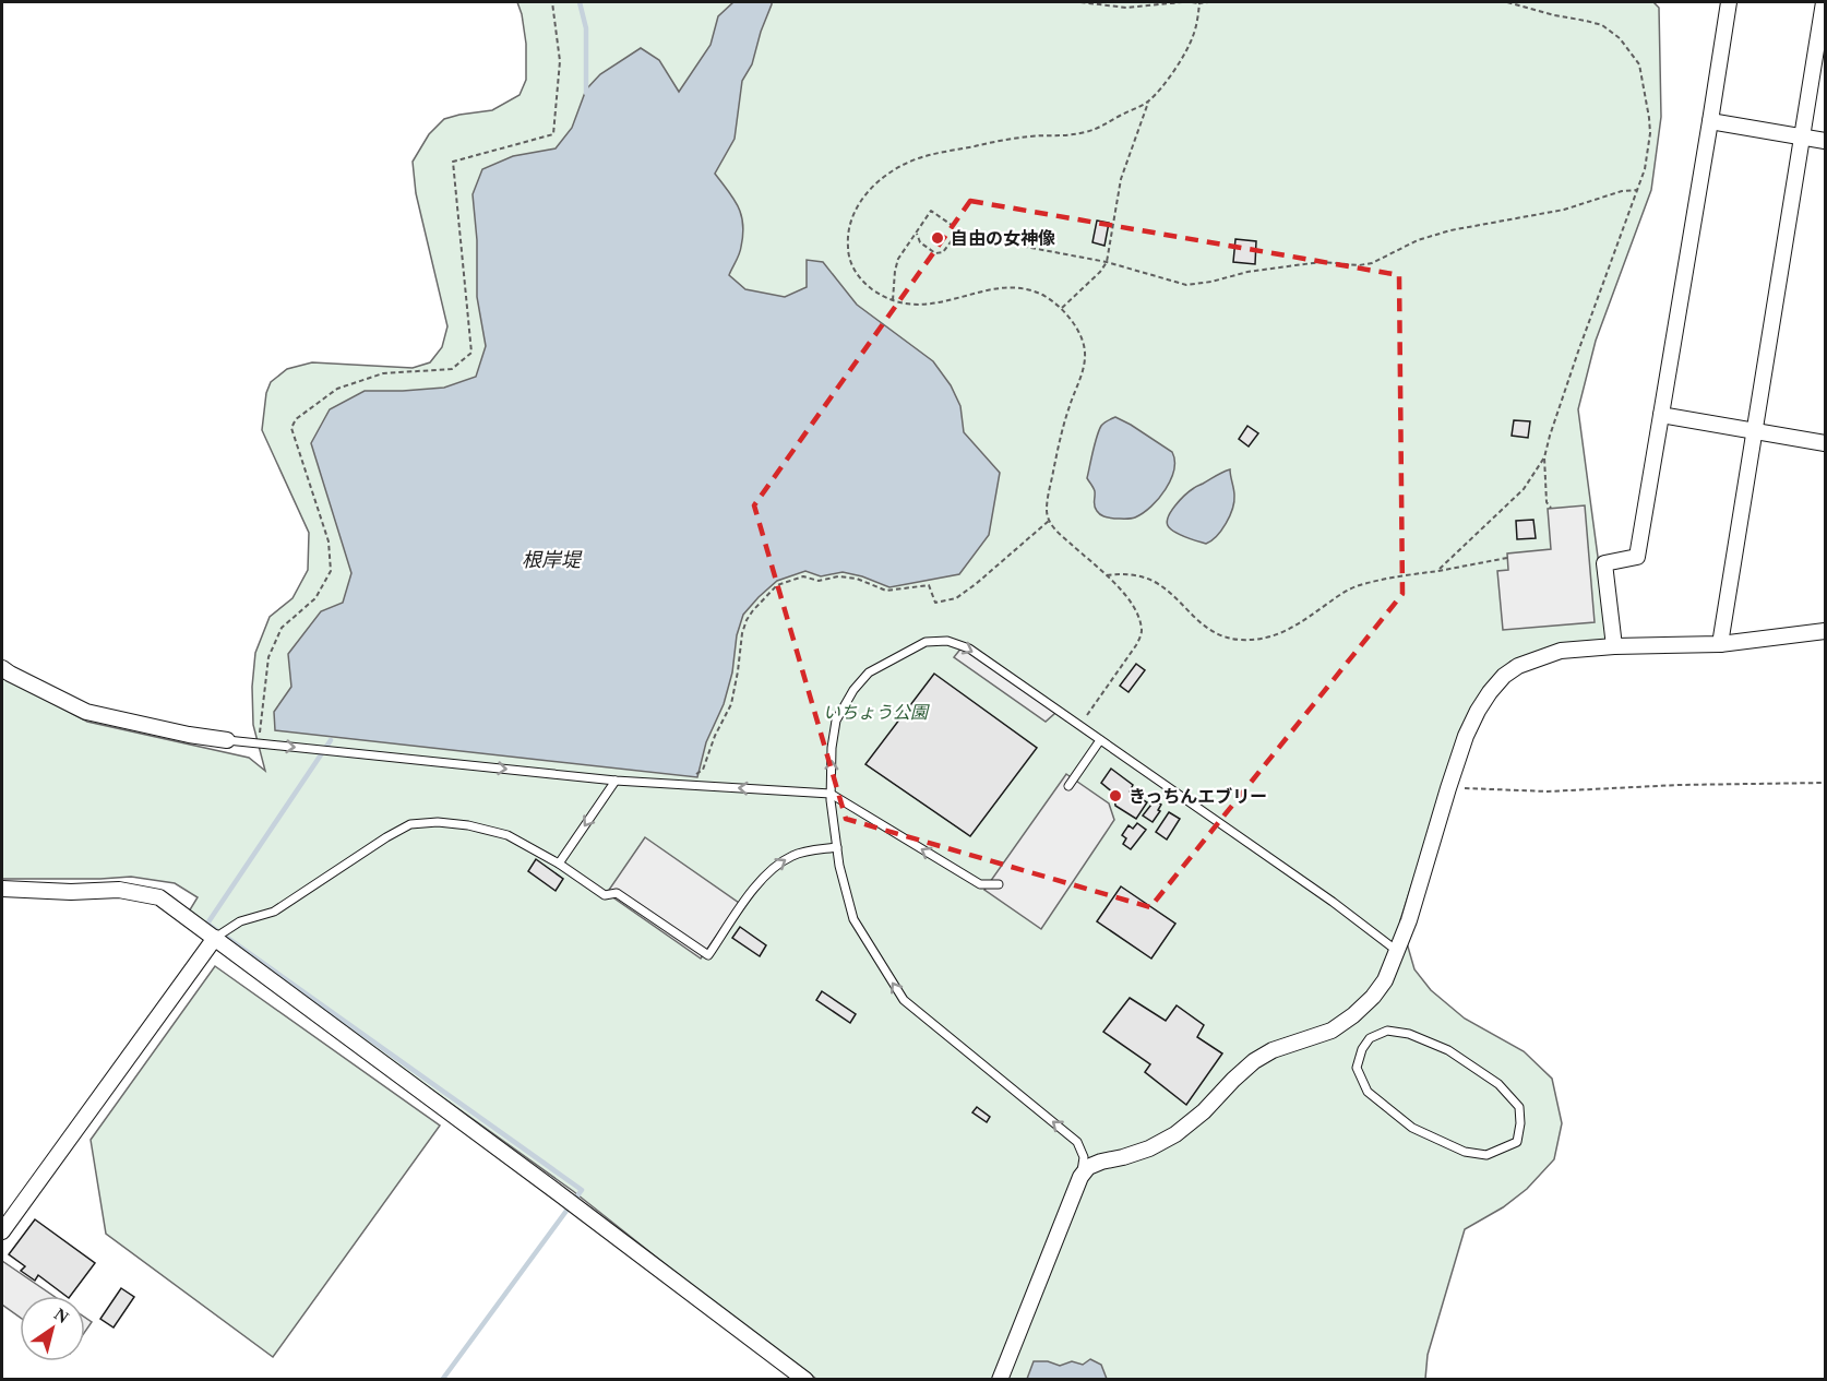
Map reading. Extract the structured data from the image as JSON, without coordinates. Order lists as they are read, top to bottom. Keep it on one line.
{"water":["根岸堤"],"parks":["いちょう公園"],"places":["自由の女神像","きっちんエブリー"],"north":"top right"}
